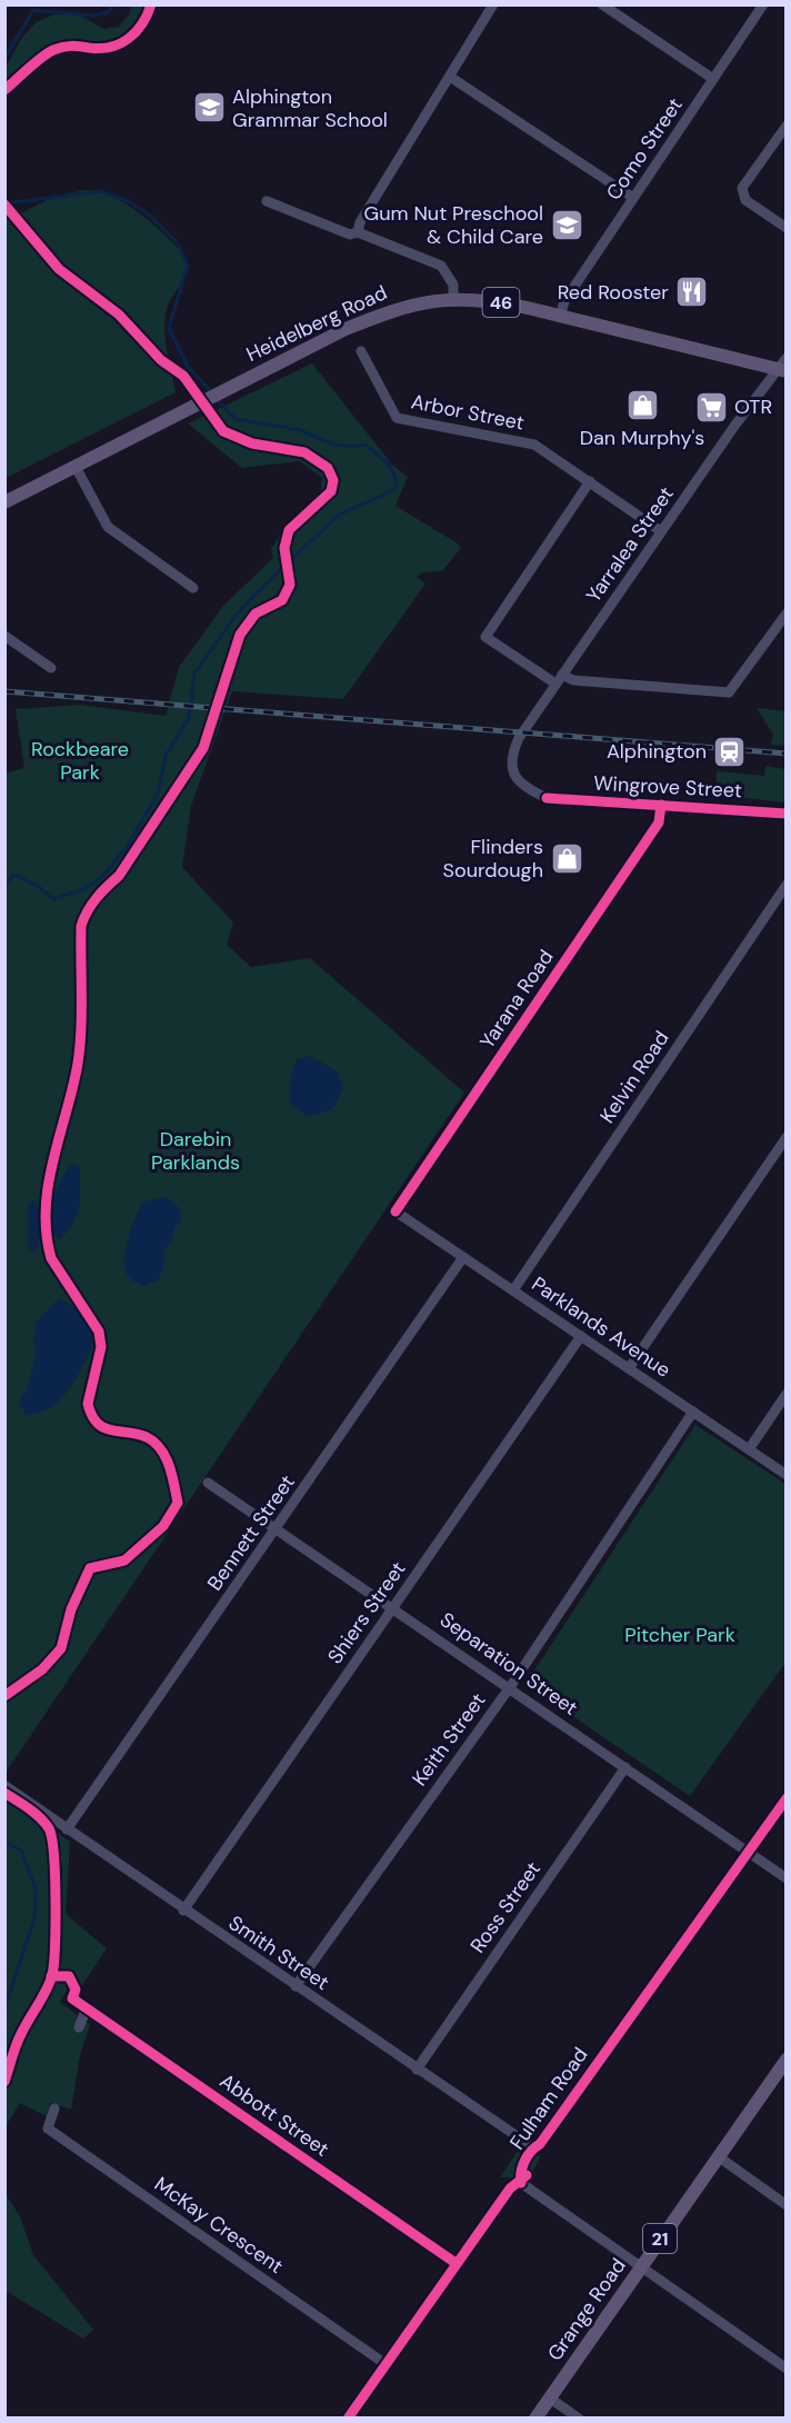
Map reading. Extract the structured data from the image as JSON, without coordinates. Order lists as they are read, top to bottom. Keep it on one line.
{"streets":{"main road":["46","Heidelberg Road","21","Grange Road"],"street":["Como Street","Arbor Street","Yarralea Street","Wingrove Street","Yarana Road","Kelvin Road","Parklands Avenue","Bennett Street","Shiers Street","Separation Street","Keith Street","Ross Street","Smith Street","Fulham Road","Abbott Street","McKay Crescent"]},"crossings":[["Como Street","Heidelberg Road"],["Heidelberg Road","Yarralea Street"],["Arbor Street","Yarralea Street"],["Yarralea Street","Wingrove Street"],["Wingrove Street","Yarana Road"],["Yarana Road","Parklands Avenue"],["Kelvin Road","Parklands Avenue"],["Parklands Avenue","Bennett Street"],["Parklands Avenue","Shiers Street"],["Parklands Avenue","Keith Street"],["Bennett Street","Separation Street"],["Bennett Street","Smith Street"],["Shiers Street","Separation Street"],["Shiers Street","Smith Street"],["Separation Street","Keith Street"],["Separation Street","Ross Street"],["Separation Street","Fulham Road"],["Keith Street","Smith Street"],["Ross Street","Smith Street"],["Smith Street","Fulham Road"],["Fulham Road","Abbott Street"],["Fulham Road","McKay Crescent"],["Fulham Road","Grange Road"]],"parks":["Rockbeare Park","Darebin Parklands","Pitcher Park"],"places":{"school or university":["Alphington Grammar School","Gum Nut Preschool & Child Care"],"restaurant":["Red Rooster"],"shop":["Dan Murphy's","Flinders Sourdough"],"supermarket":["OTR"],"station":["Alphington"]}}
